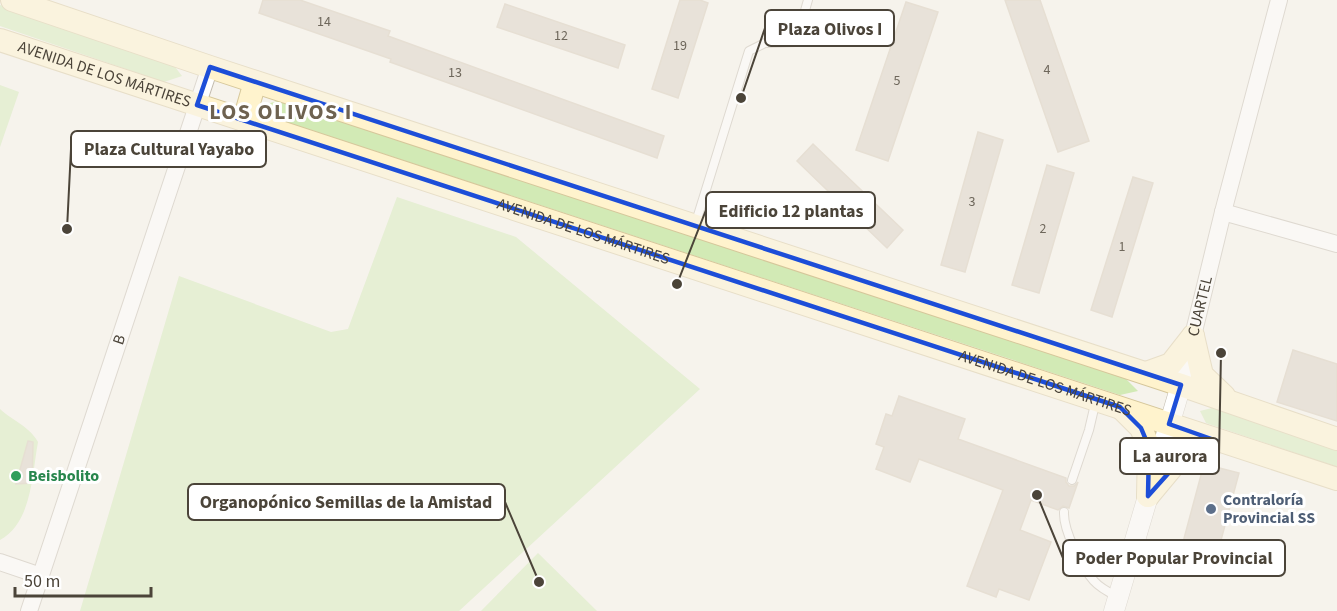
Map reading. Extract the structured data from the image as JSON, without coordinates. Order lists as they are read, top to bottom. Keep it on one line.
{"streets":{"main road":["AVENIDA DE LOS MÁRTIRES"],"street":["CUARTEL","B"]},"crossings":[["AVENIDA DE LOS MÁRTIRES","CUARTEL"],["AVENIDA DE LOS MÁRTIRES","B"]],"districts":["LOS OLIVOS I"],"places":["Plaza Olivos I","Plaza Cultural Yayabo","Edificio 12 plantas","La aurora","Beisbolito","Poder Popular Provincial","Contraloría Provincial SS","Organopónico Semillas de la Amistad"],"house_numbers":["14","12","19","4","13","5","3","2","1"],"scale_bar":"50 m"}
